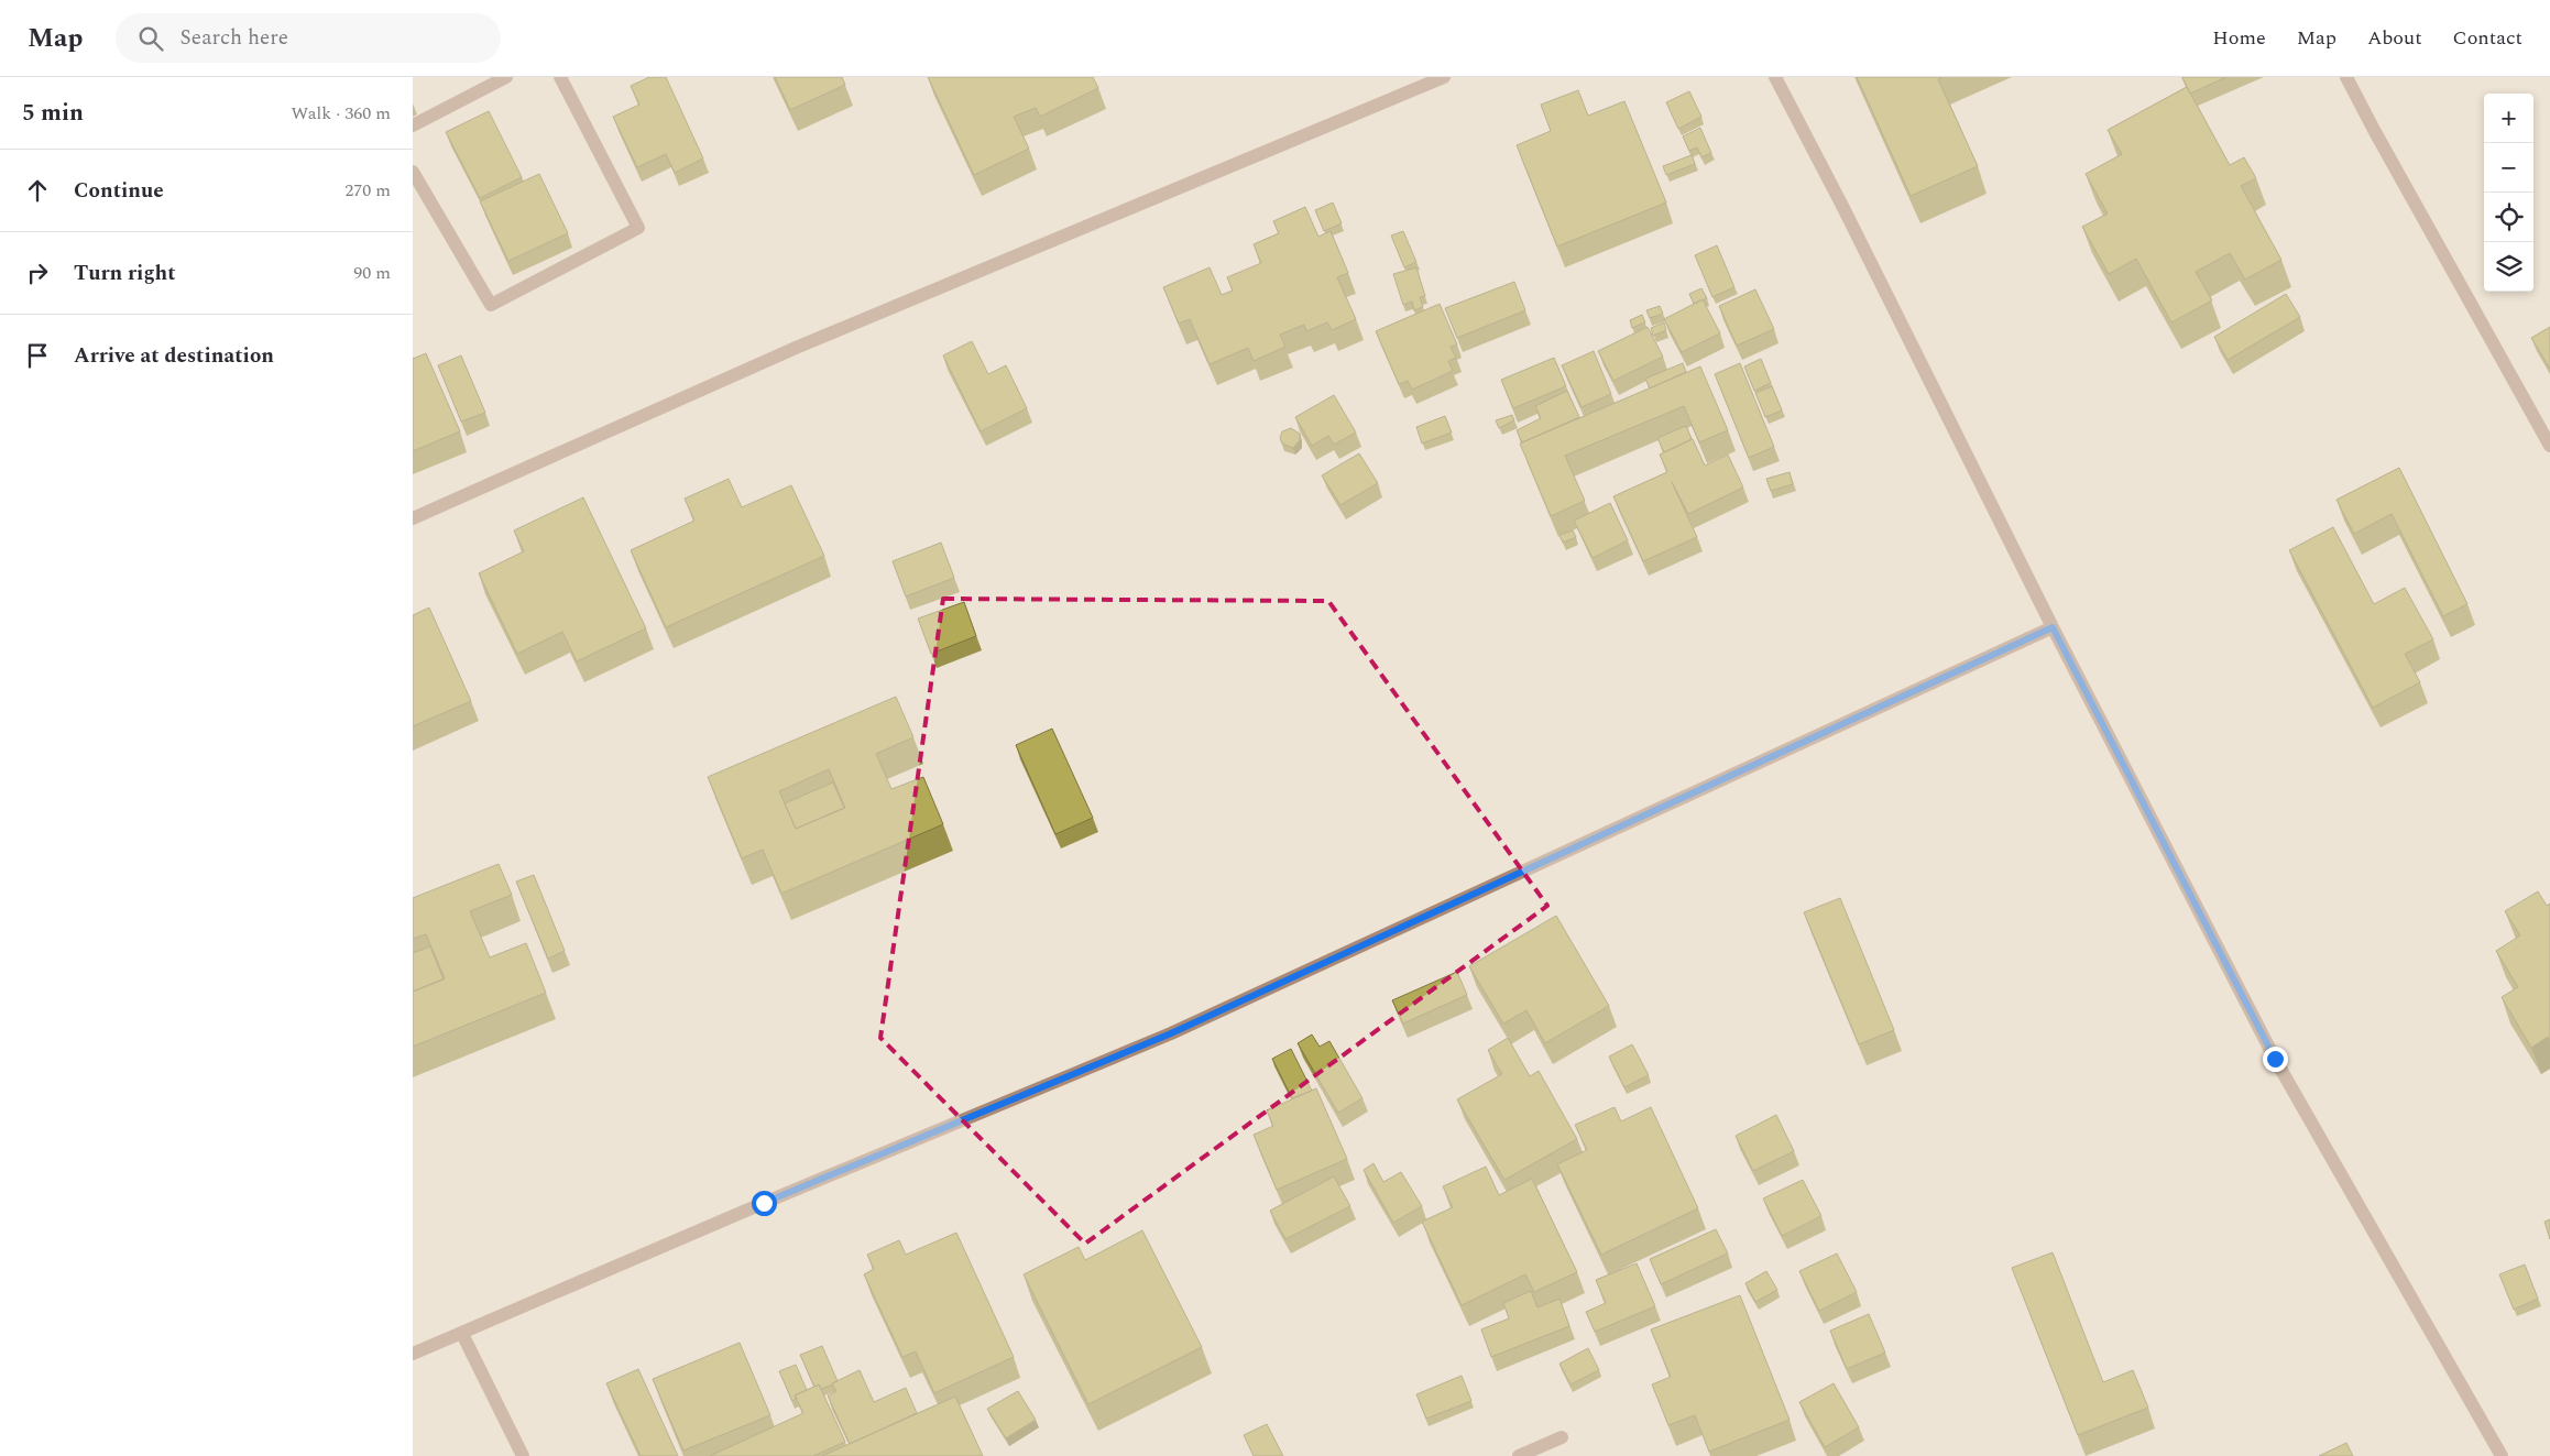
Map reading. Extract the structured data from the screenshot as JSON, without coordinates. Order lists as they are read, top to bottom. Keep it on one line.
{"page":{"header":"Map","search":"Search here","nav":["Home","Map","About","Contact"],"heading":["5 min","Walk · 360 m"],"map_buttons":["+","−"],"list":[["Continue","270 m"],["Turn right","90 m"],"Arrive at destination"]}}
